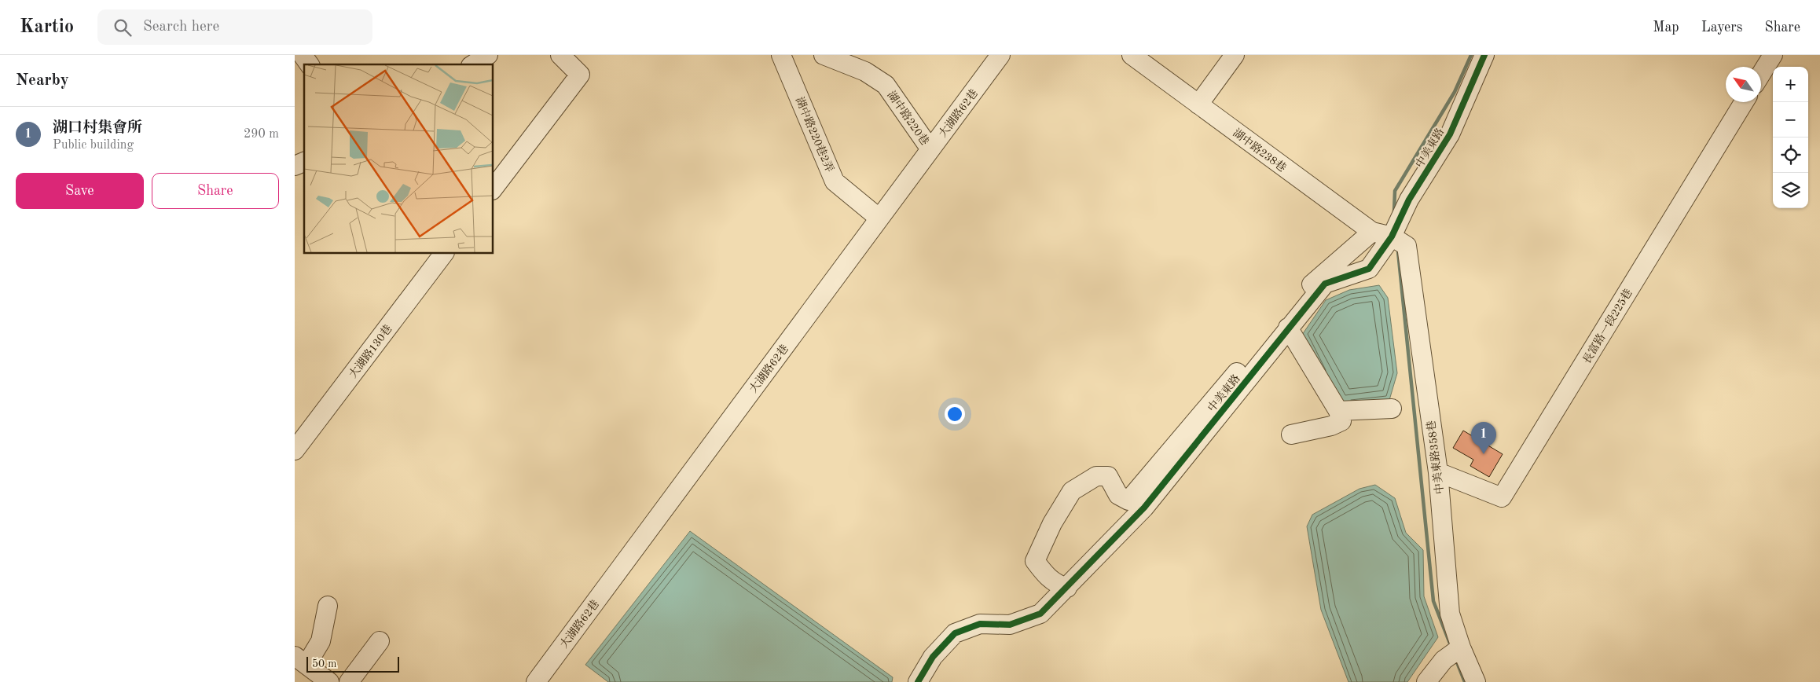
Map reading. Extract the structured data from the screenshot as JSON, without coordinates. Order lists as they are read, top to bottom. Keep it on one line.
{"streets":{"street":["大湖路62巷","湖中路220巷","湖中路220巷2弄","中美東路","湖中路238巷","長富路一段225巷","大湖路130巷","中美東路358巷"]},"crossings":[["大湖路62巷","湖中路220巷"],["大湖路62巷","湖中路220巷2弄"],["中美東路","湖中路238巷"],["中美東路","中美東路358巷"],["湖中路238巷","中美東路358巷"],["長富路一段225巷","中美東路358巷"]],"scale_bar":"50 m","north":"top left","page":{"header":"Kartio","search":"Search here","nav":["Map","Layers","Share"],"heading":"Nearby","map_buttons":["+","−"],"list":[{"mark":"1","name":"湖口村集會所","note":"Public building","value":"290 m"}],"buttons":["Save","Share"],"pins":"1","scale":"50 m"}}
